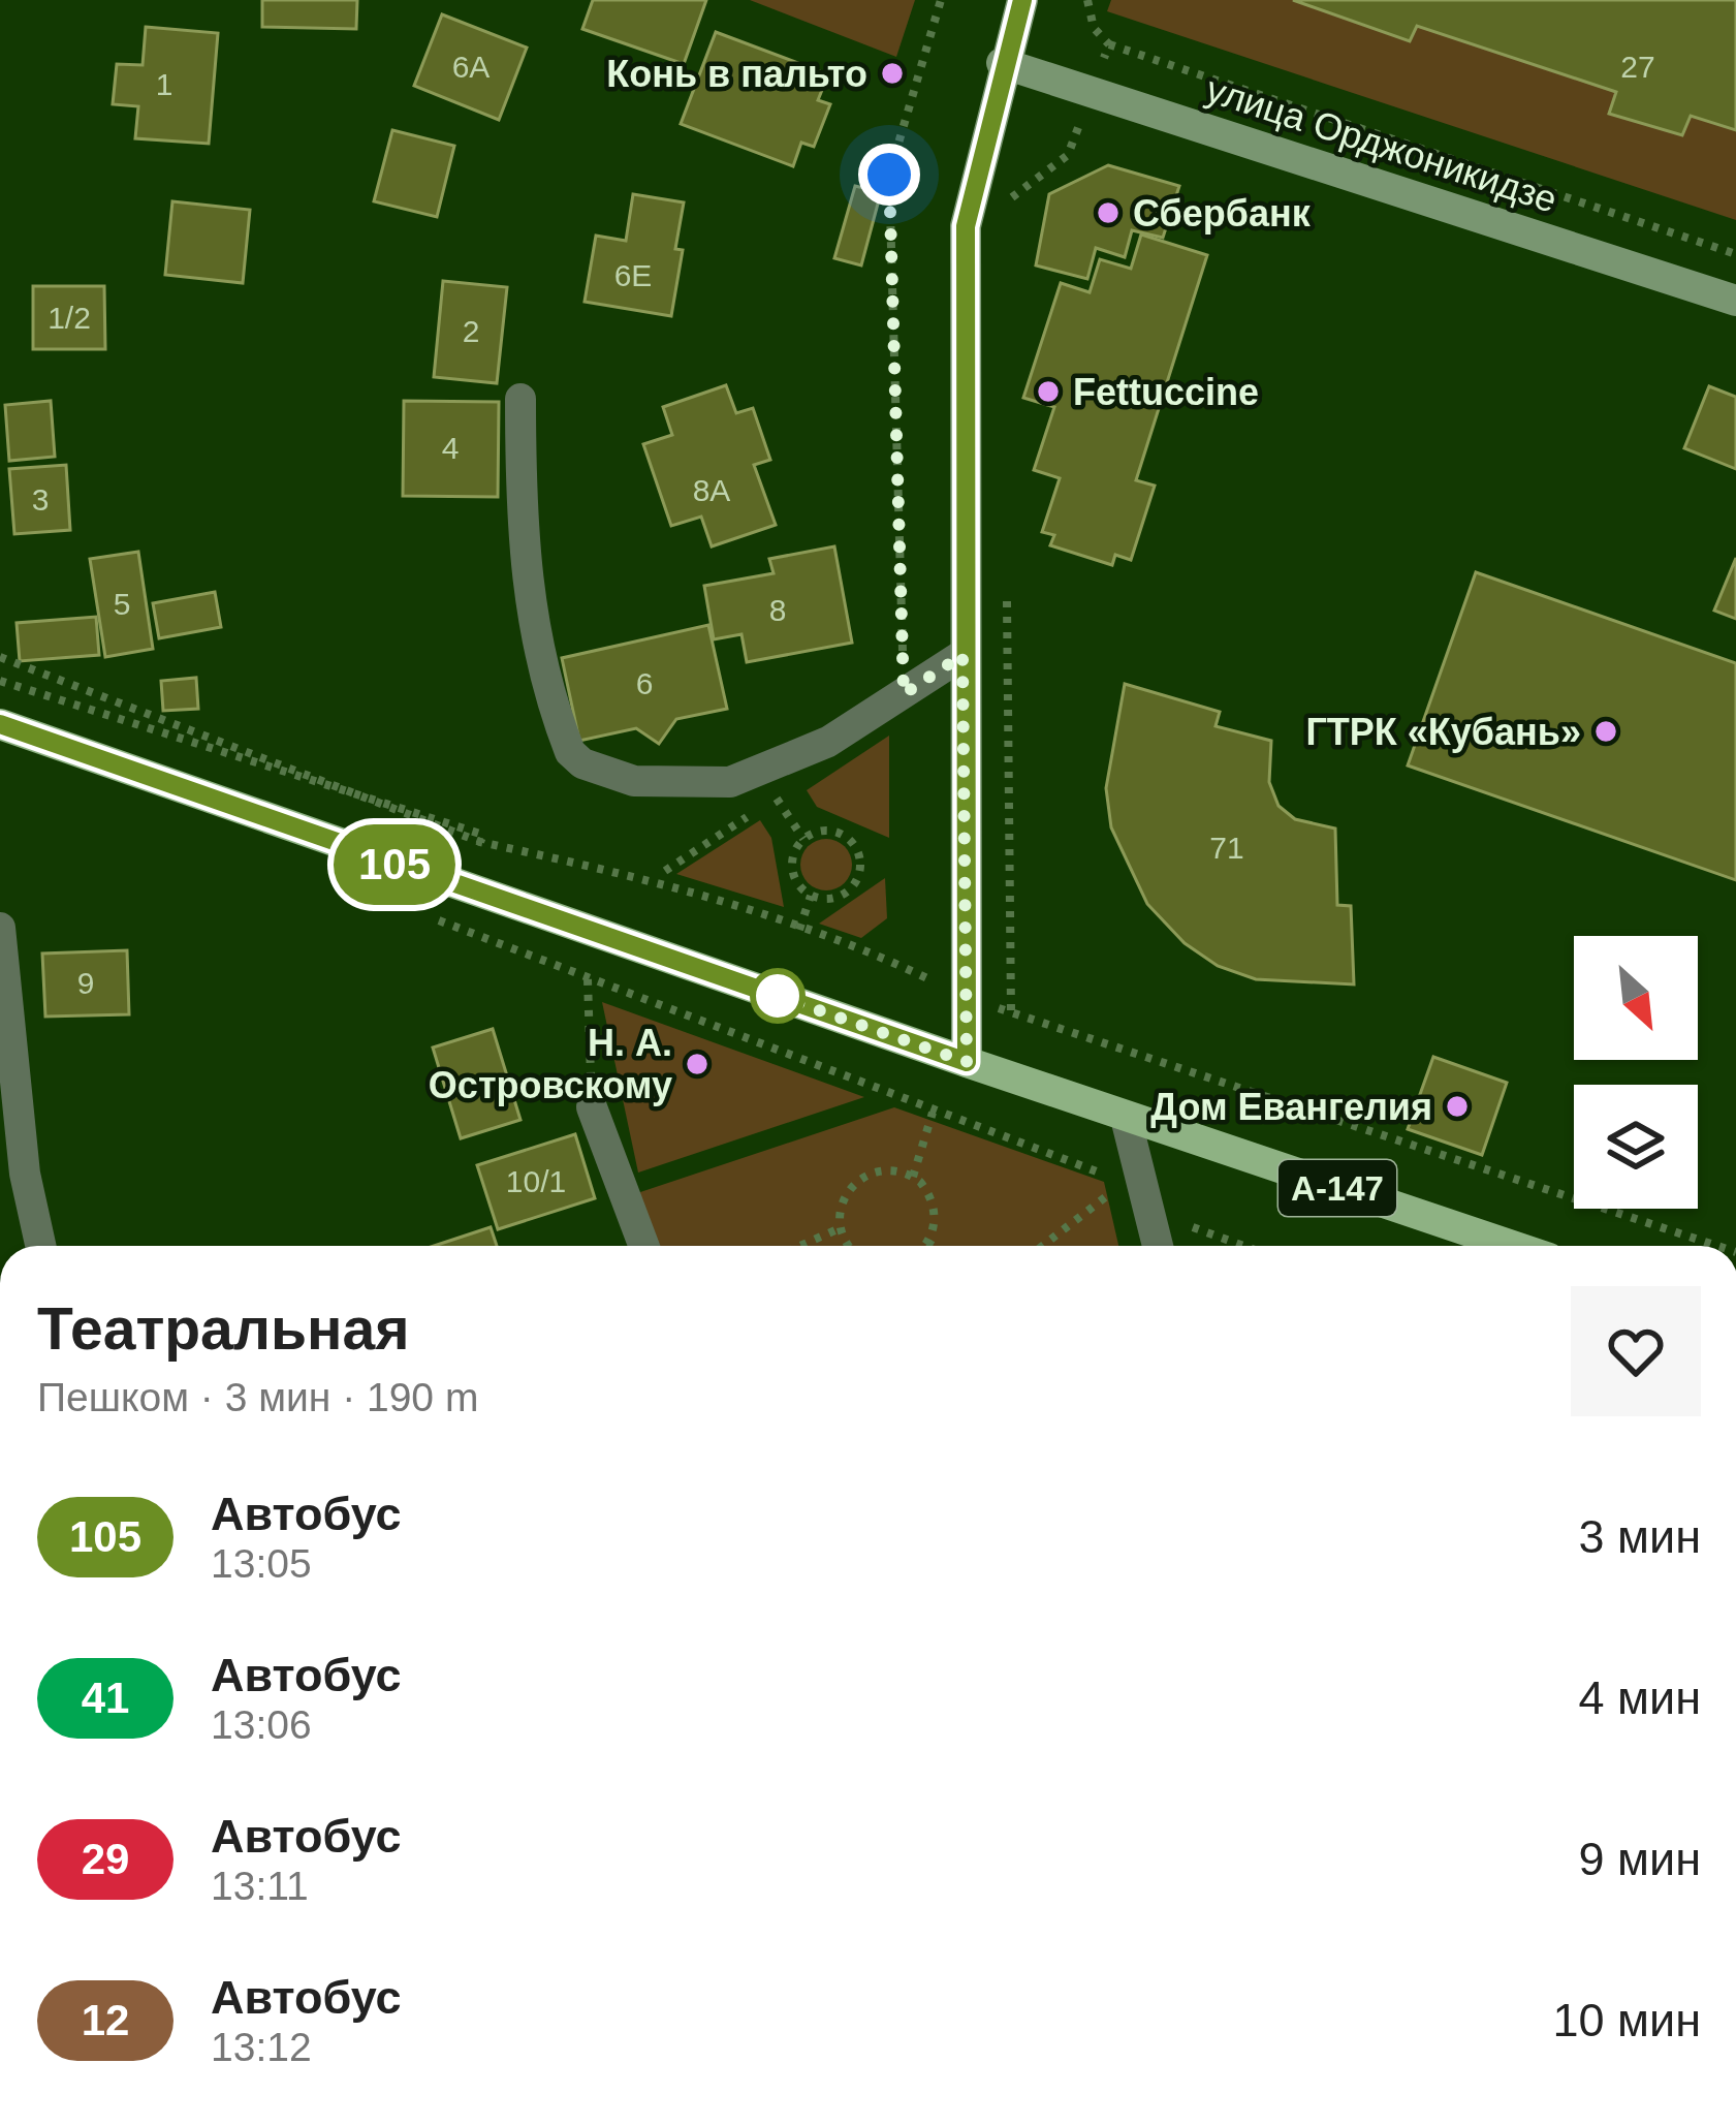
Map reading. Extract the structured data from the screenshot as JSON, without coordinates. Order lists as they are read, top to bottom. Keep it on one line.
{"streets":{"main road":["улица Орджоникидзе","А-147"]},"places":["Конь в пальто","Сбербанк","Fettuccine","ГТРК «Кубань»","Н. А. Островскому","Дом Евангелия"],"lines":["bus line 105"],"house_numbers":["6А","27","1","6Е","1/2","2","4","8А","3","5","8","6","71","9","10/1"],"north":"bottom right","page":{"on_map":"105","heading":["Театральная","Пешком · 3 мин · 190 m"],"list":[{"mark":"105","name":"Автобус","note":"13:05","value":"3 мин"},{"mark":"41","name":"Автобус","note":"13:06","value":"4 мин"},{"mark":"29","name":"Автобус","note":"13:11","value":"9 мин"},{"mark":"12","name":"Автобус","note":"13:12","value":"10 мин"}]}}
